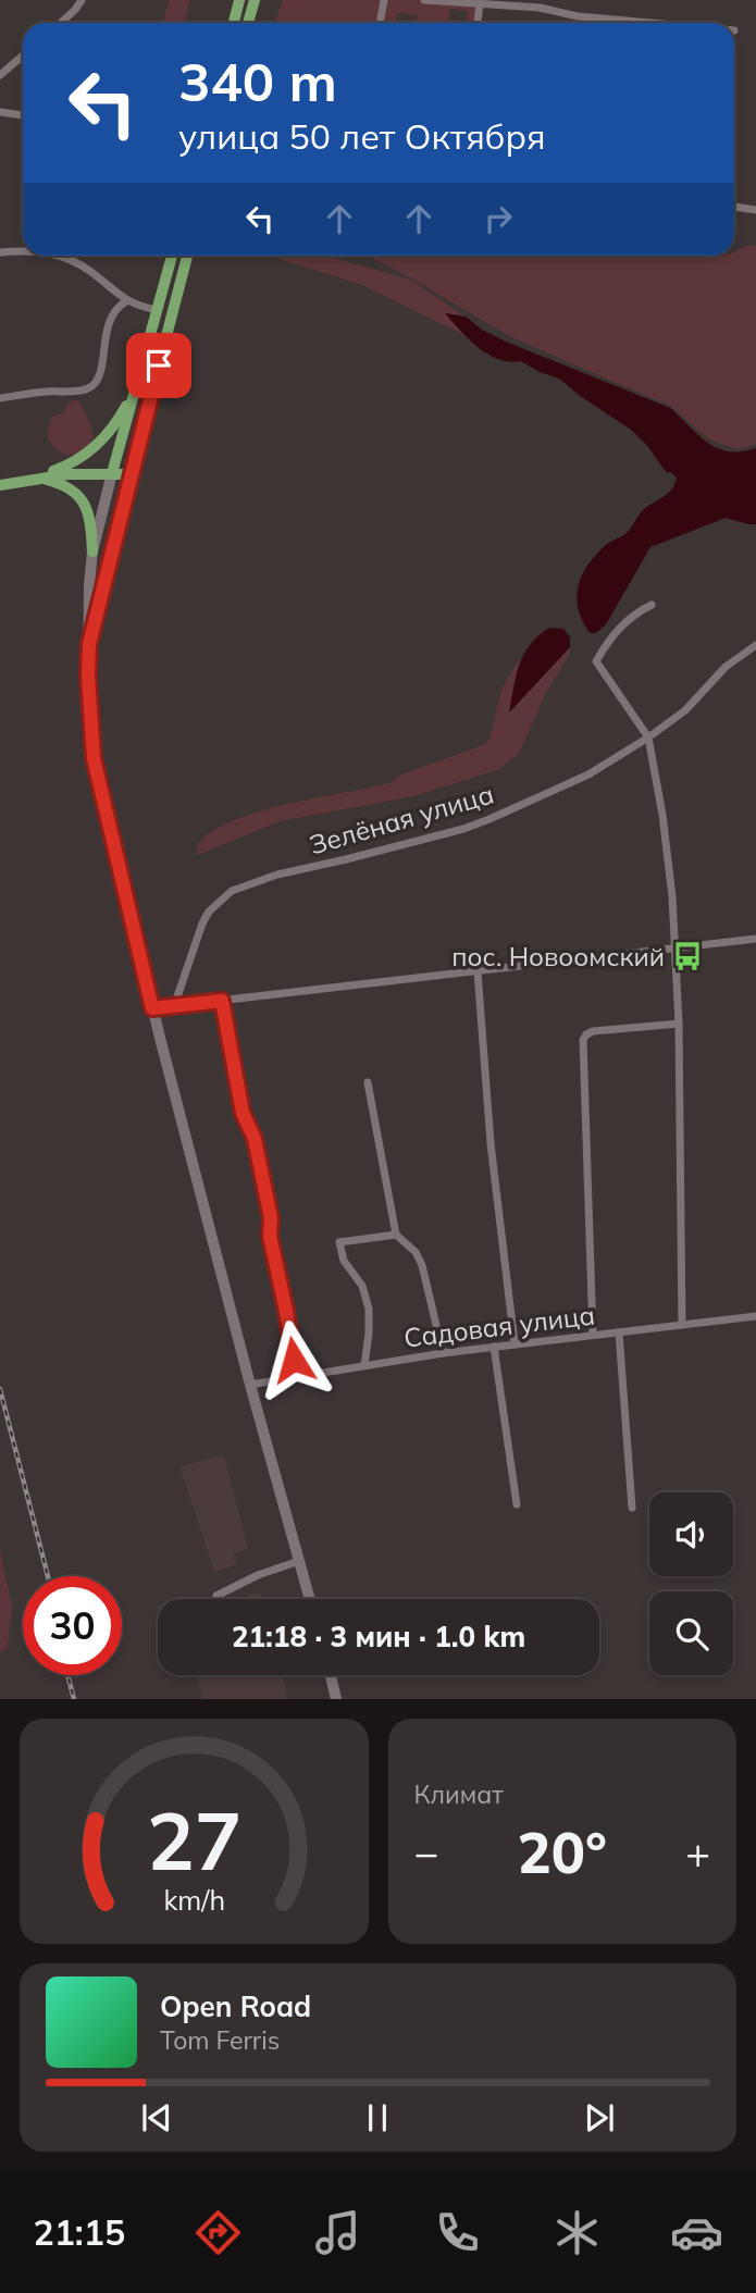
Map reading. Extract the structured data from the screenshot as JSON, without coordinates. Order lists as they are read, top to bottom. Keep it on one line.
{"streets":{"street":["Зелёная улица","Садовая улица"]},"places":{"bus stop":["пос. Новоомский"]},"page":{"turn":["340 m","улица 50 лет Октября"],"limit":"30","trip":"21:18 · 3 мин · 1.0 km","tile":"Климат","heat":["−","20°","+"],"song":["Open Road","Tom Ferris"],"tabs":"21:15","gauge":["27","km/h"]}}
